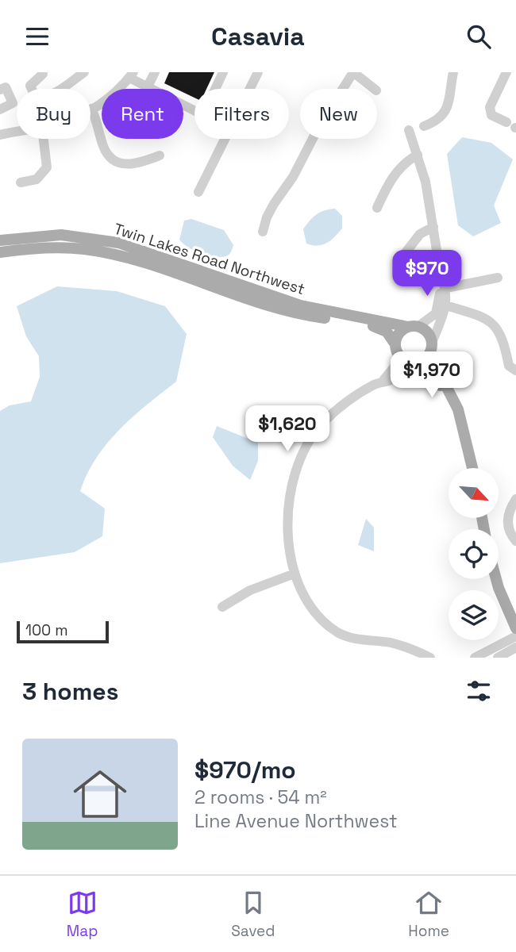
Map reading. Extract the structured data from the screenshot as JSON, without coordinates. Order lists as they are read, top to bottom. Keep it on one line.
{"streets":{"main road":["Twin Lakes Road Northwest"]},"scale_bar":"100 m","north":"bottom right","page":{"header":"Casavia","chip":["Buy","Rent","Filters","New"],"price":["$970","$1,970","$1,620"],"scale":"100 m","heading":"3 homes","list":[{"name":"$970/mo","note":"2 rooms · 54 m² · Line Avenue Northwest"}],"tabs":["Map","Saved","Home"]}}
